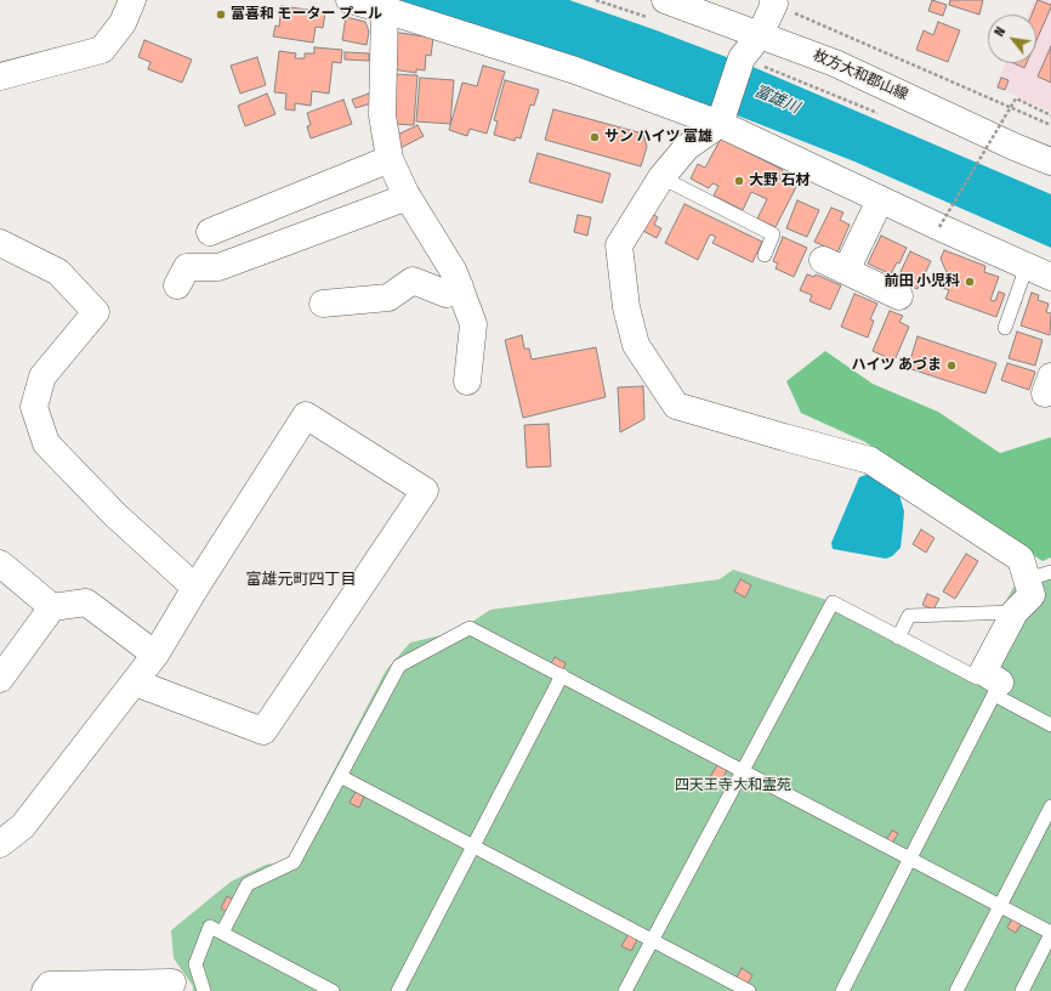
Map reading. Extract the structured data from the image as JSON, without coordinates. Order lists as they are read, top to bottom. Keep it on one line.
{"streets":{"street":["枚方大和郡山線"]},"districts":["富雄元町四丁目"],"water":["富雄川"],"parks":["四天王寺大和霊苑"],"places":["富喜和 モーター プール","サン ハイツ 富雄","大野 石材","前田 小児科","ハイツ あづま"],"north":"top left"}
